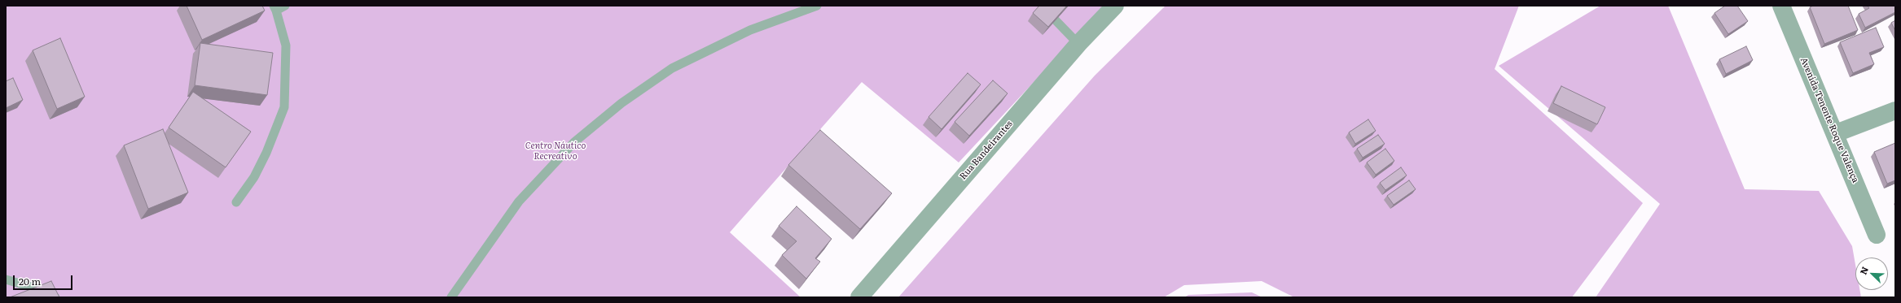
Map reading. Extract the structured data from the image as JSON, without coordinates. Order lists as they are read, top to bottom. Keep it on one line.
{"streets":{"street":["Avenida Tenente Roque Valença","Rua Bandeirantes"]},"parks":["Centro Náutico Recreativo"],"scale_bar":"20 m","north":"top left"}
